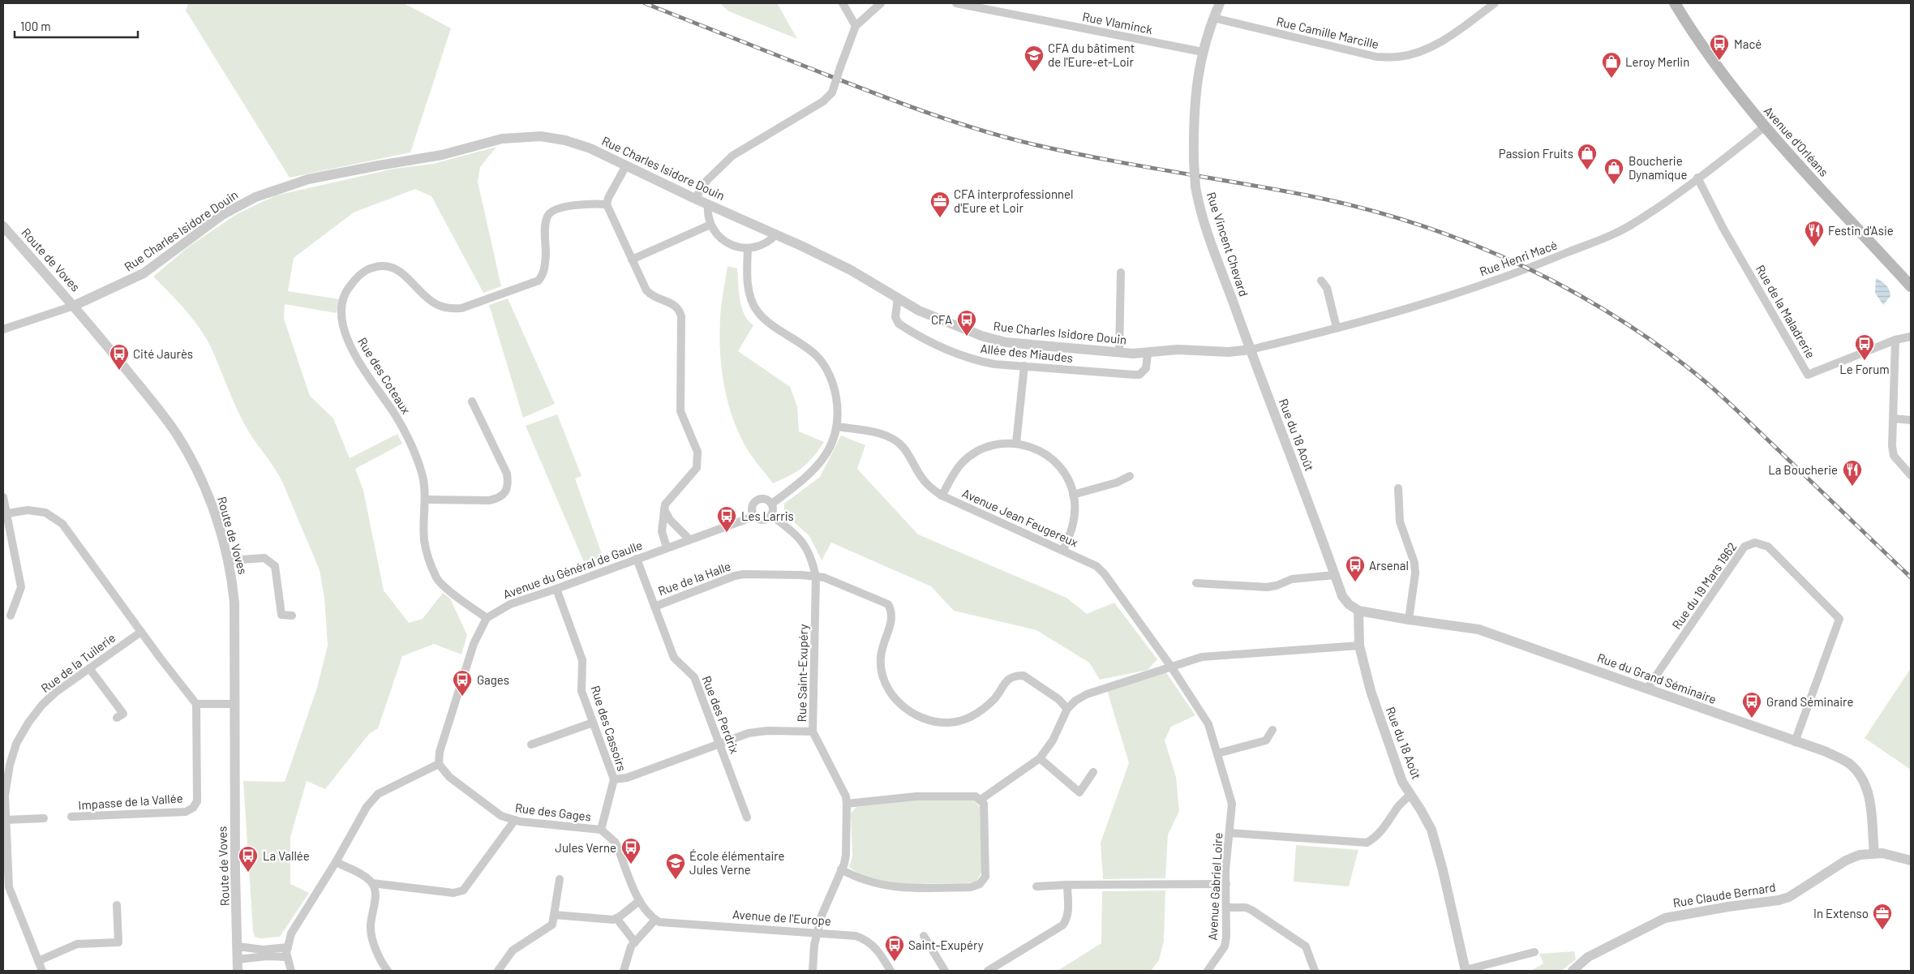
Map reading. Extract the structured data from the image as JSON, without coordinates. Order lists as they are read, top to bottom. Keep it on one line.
{"streets":{"main road":["Avenue d'Orléans"],"street":["Rue Vlaminck","Rue Camille Marcille","Rue Charles Isidore Douin","Rue Vincent Chevard","Rue Henri Macé","Route de Voves","Rue de la Maladrerie","Allée des Miaudes","Rue des Coteaux","Rue du 18 Août","Avenue Jean Feugereux","Avenue du Général de Gaulle","Rue de la Halle","Rue du 19 Mars 1962","Rue de la Tuilerie","Rue Saint-Exupéry","Rue du Grand Séminaire","Rue des Perdrix","Rue des Cassoirs","Impasse de la Vallée","Rue des Gages","Avenue Gabriel Loire","Rue Claude Bernard","Avenue de l'Europe"]},"crossings":[["Rue Vlaminck","Rue Vincent Chevard"],["Rue Camille Marcille","Rue Vincent Chevard"],["Avenue d'Orléans","Rue Henri Macé"],["Rue Charles Isidore Douin","Rue Vincent Chevard"],["Rue Charles Isidore Douin","Rue Henri Macé"],["Rue Charles Isidore Douin","Route de Voves"],["Rue Charles Isidore Douin","Allée des Miaudes"],["Rue Charles Isidore Douin","Rue du 18 Août"],["Rue Vincent Chevard","Rue Henri Macé"],["Rue Vincent Chevard","Rue du 18 Août"],["Rue Henri Macé","Rue de la Maladrerie"],["Rue Henri Macé","Rue du 18 Août"],["Rue des Coteaux","Avenue du Général de Gaulle"],["Rue du 18 Août","Rue du Grand Séminaire"],["Avenue Jean Feugereux","Avenue Gabriel Loire"],["Avenue du Général de Gaulle","Rue Saint-Exupéry"],["Avenue du Général de Gaulle","Rue des Perdrix"],["Avenue du Général de Gaulle","Rue des Cassoirs"],["Rue de la Halle","Rue Saint-Exupéry"],["Rue de la Halle","Rue des Perdrix"],["Rue du 19 Mars 1962","Rue du Grand Séminaire"],["Rue Saint-Exupéry","Avenue de l'Europe"],["Rue du Grand Séminaire","Rue Claude Bernard"],["Rue des Cassoirs","Rue des Gages"],["Rue des Gages","Avenue de l'Europe"]],"places":{"bus stop":["Macé","CFA","Le Forum","Cité Jaurès","Les Larris","Arsenal","Gages","Grand Séminaire","Jules Verne","La Vallée","Saint-Exupéry"],"school or university":["CFA du bâtiment de l'Eure-et-Loir","École élémentaire Jules Verne"],"shop":["Leroy Merlin","Passion Fruits","Boucherie Dynamique"],"office":["CFA interprofessionnel d'Eure et Loir","In Extenso"],"restaurant":["Festin d'Asie","La Boucherie"]},"scale_bar":"100 m"}
